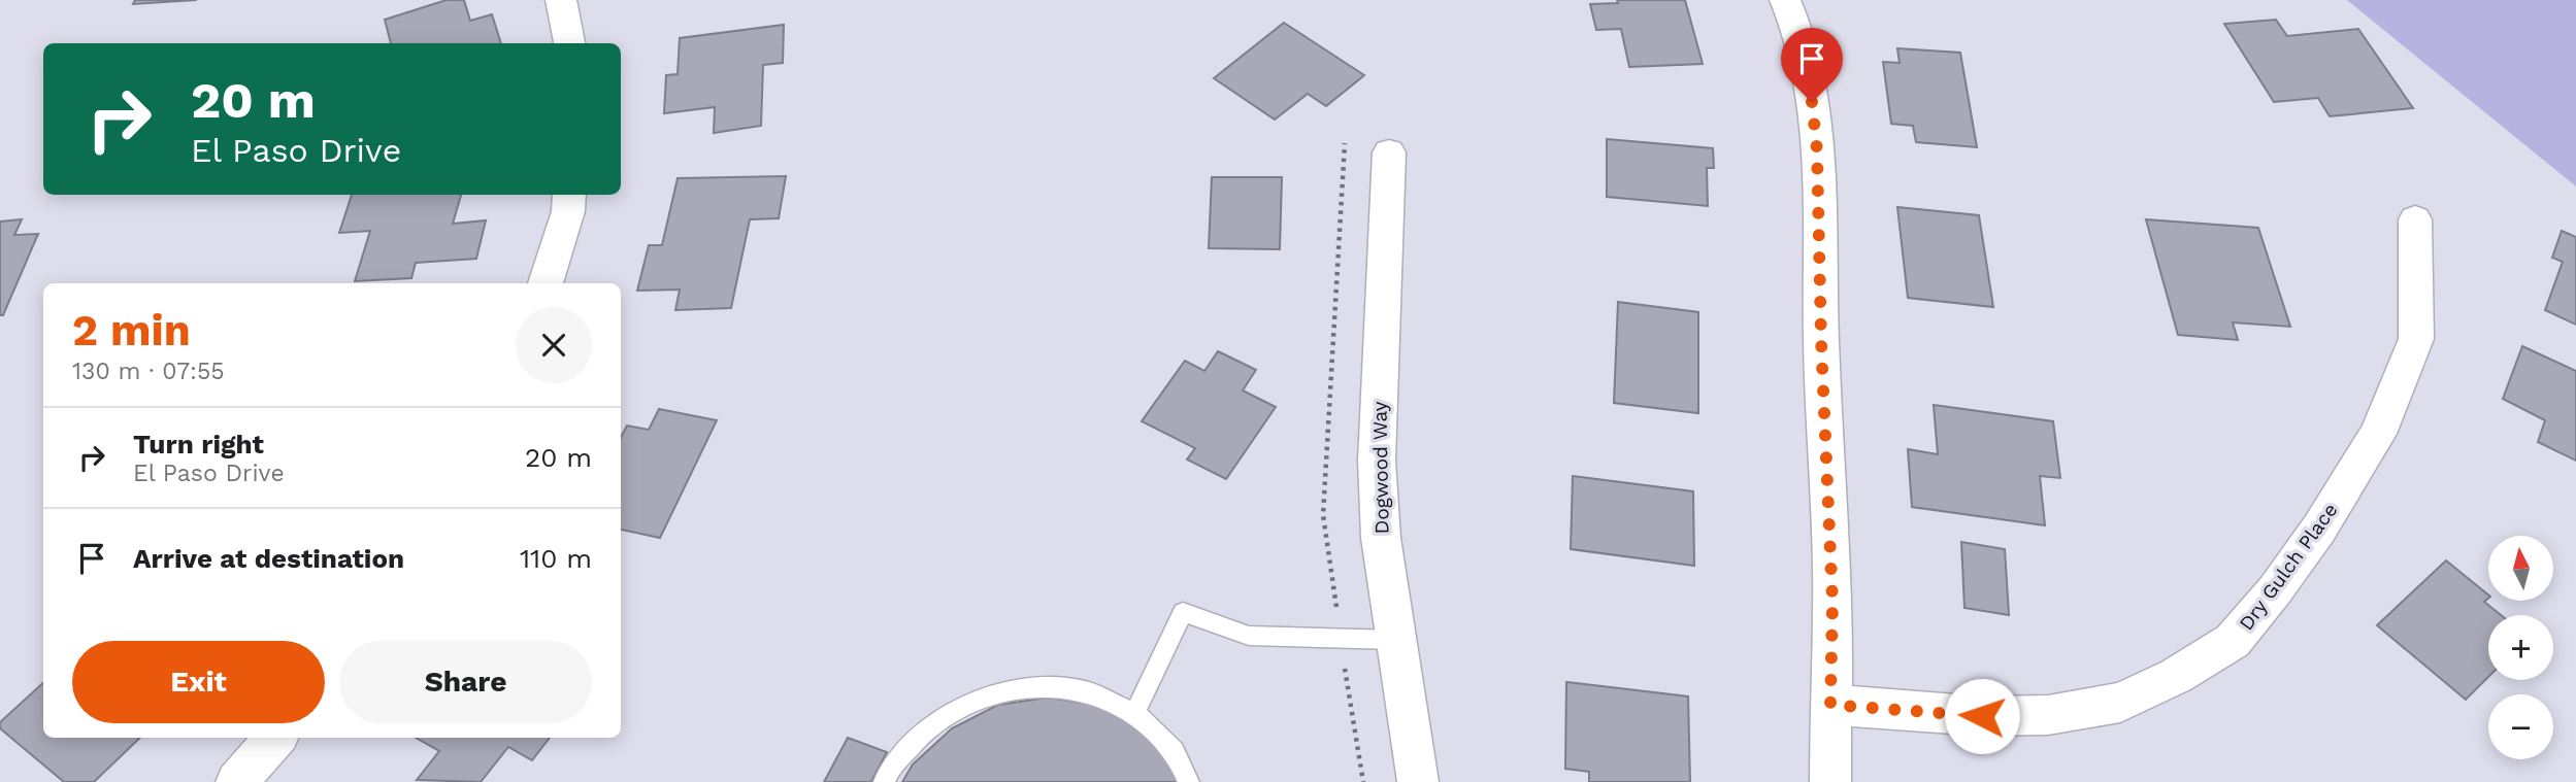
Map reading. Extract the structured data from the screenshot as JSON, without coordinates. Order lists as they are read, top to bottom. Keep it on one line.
{"streets":{"street":["Dogwood Way","Dry Gulch Place"]},"north":"top","page":{"turn":["20 m","El Paso Drive"],"heading":["2 min","130 m · 07:55"],"list":[{"name":"Turn right","note":"El Paso Drive","value":"20 m"},{"name":"Arrive at destination","value":"110 m"}],"map_buttons":["+","−"],"buttons":["Exit","Share"]}}
